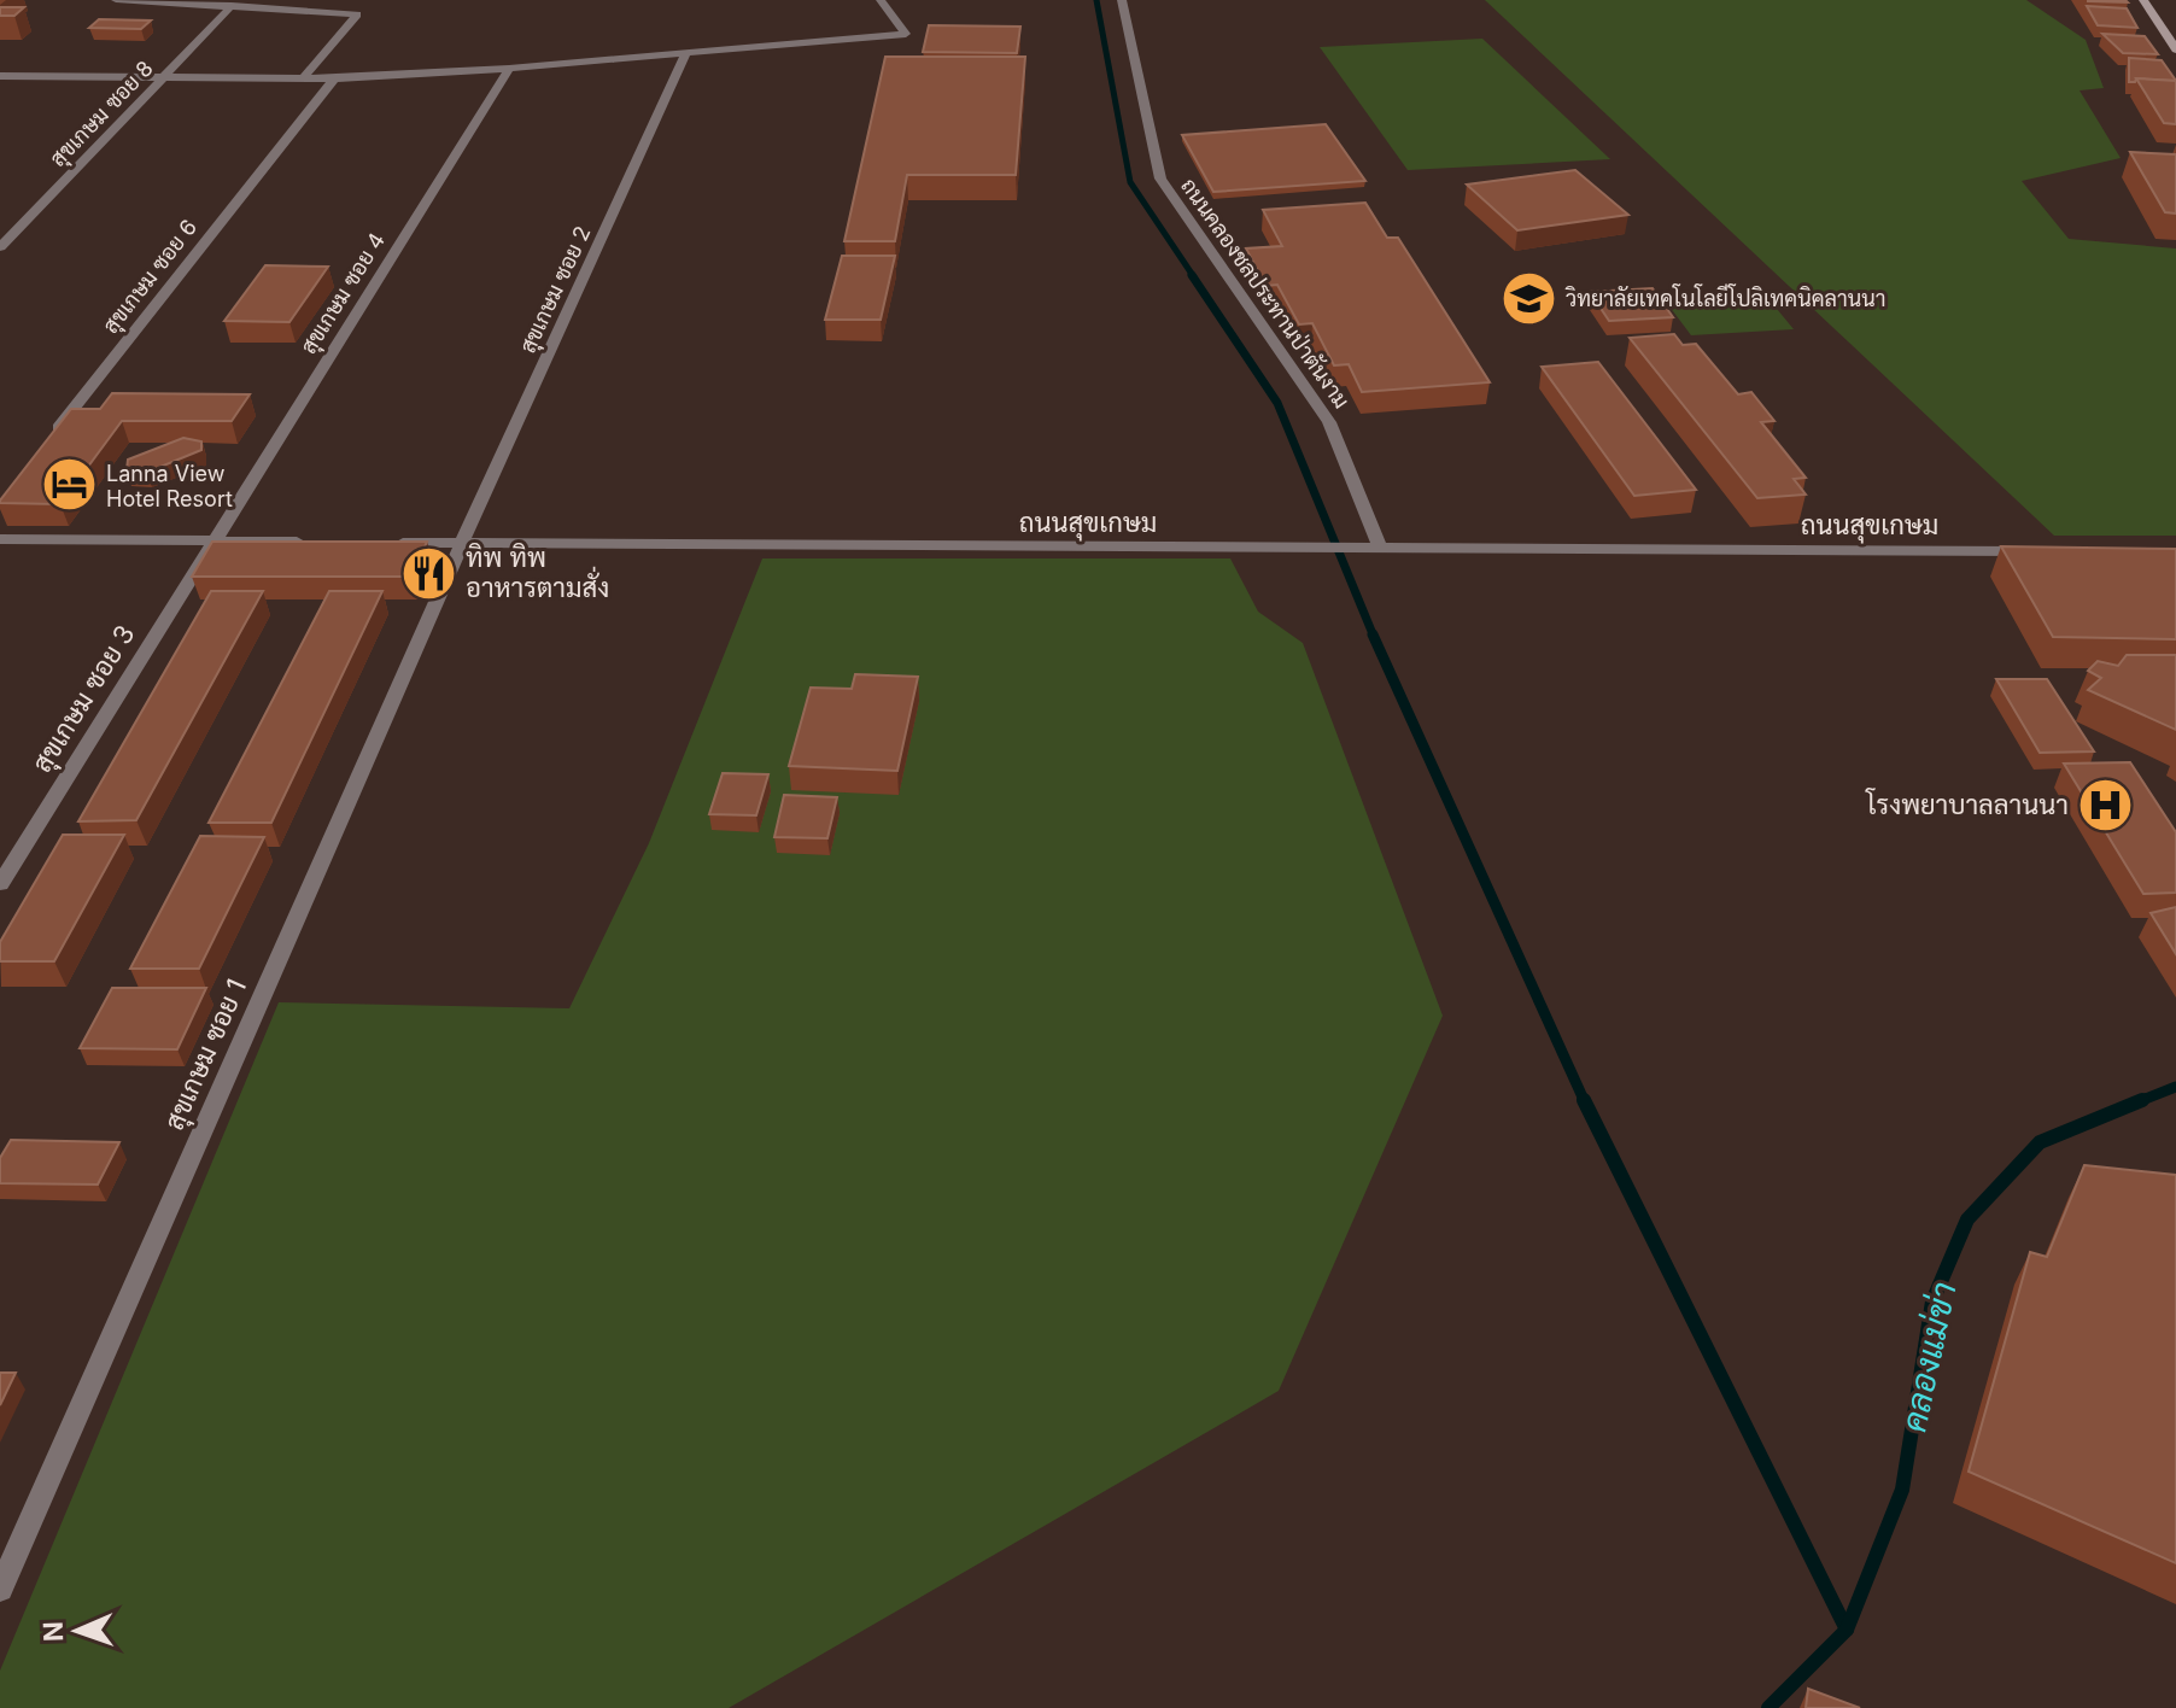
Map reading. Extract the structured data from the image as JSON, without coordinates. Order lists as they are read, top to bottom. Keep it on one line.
{"streets":{"street":["สุขเกษม ซอย 8","สุขเกษม ซอย 6","สุขเกษม ซอย 2","สุขเกษม ซอย 4","ถนนคลองชลประทานป่าตันงาม","ถนนสุขเกษม","สุขเกษม ซอย 3","สุขเกษม ซอย 1"]},"crossings":[["สุขเกษม ซอย 2","ถนนสุขเกษม"],["สุขเกษม ซอย 2","สุขเกษม ซอย 1"],["สุขเกษม ซอย 4","สุขเกษม ซอย 3"],["ถนนคลองชลประทานป่าตันงาม","ถนนสุขเกษม"],["ถนนสุขเกษม","สุขเกษม ซอย 1"]],"water":["คลองแม่ข่า"],"places":{"school or university":["วิทยาลัยเทคโนโลยีโปลิเทคนิคลานนา"],"hotel":["Lanna View Hotel Resort"],"restaurant":["ทิพ ทิพ อาหารตามสั่ง"],"hospital":["โรงพยาบาลลานนา"]},"north":"left"}
